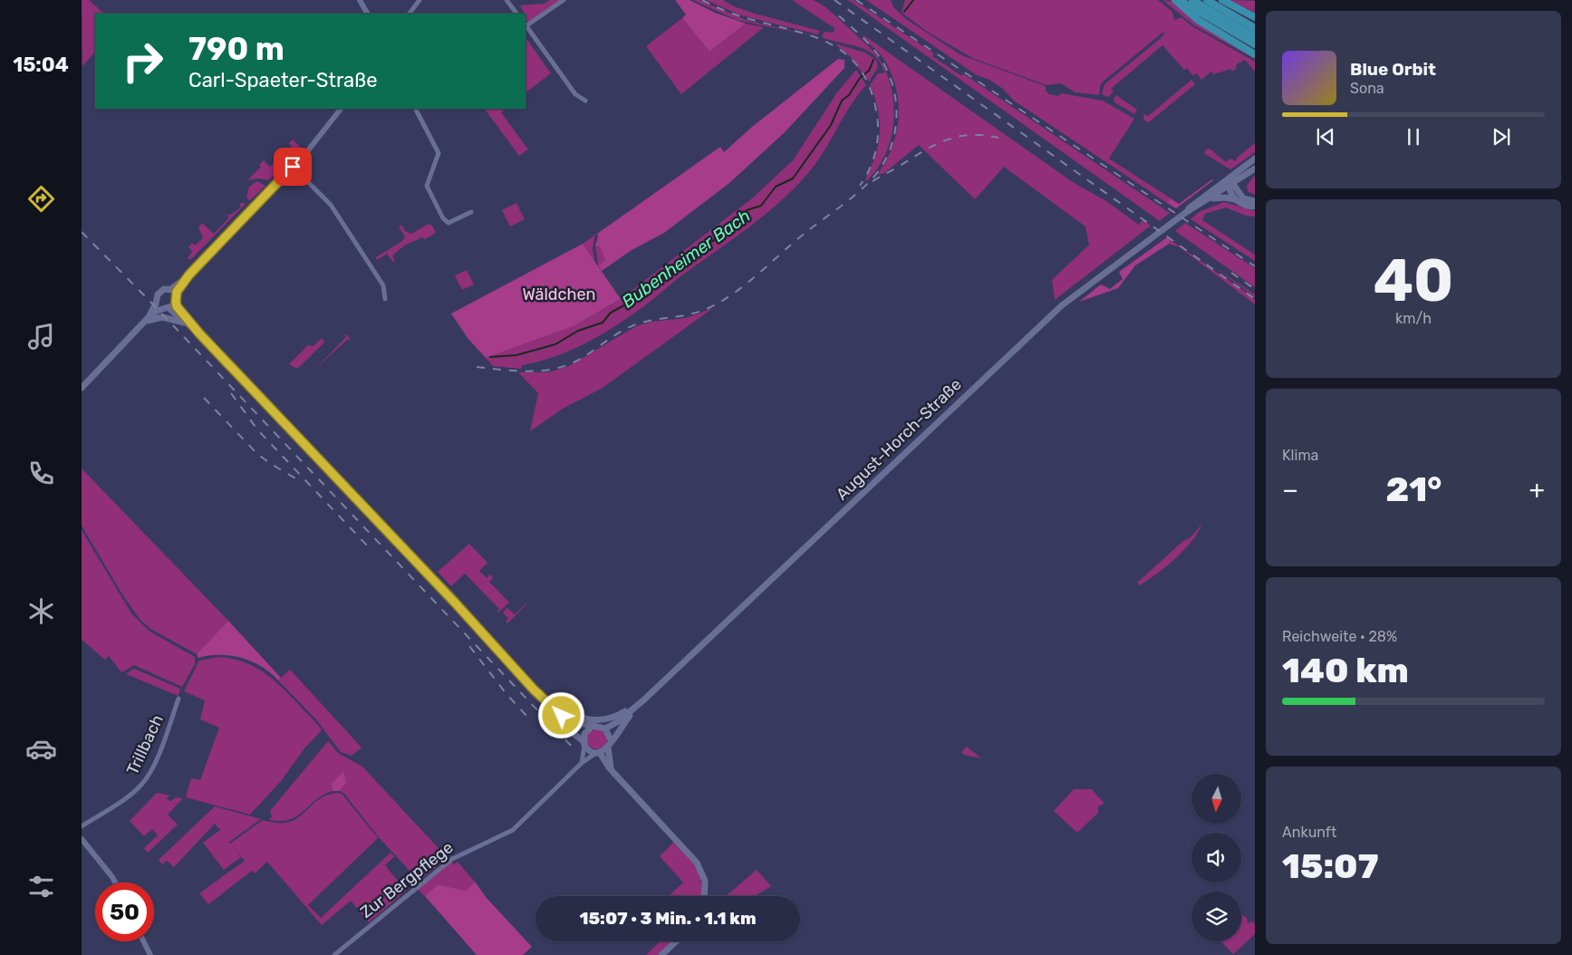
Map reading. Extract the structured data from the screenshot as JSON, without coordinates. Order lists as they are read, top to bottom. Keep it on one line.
{"streets":{"main road":["August-Horch-Straße"],"street":["Trillbach","Zur Bergpflege"]},"crossings":[["August-Horch-Straße","Zur Bergpflege"]],"water":["Bubenheimer Bach"],"parks":["Wäldchen"],"north":"bottom","page":{"tabs":"15:04","turn":["790 m","Carl-Spaeter-Straße"],"song":["Blue Orbit","Sona"],"tile":[["40","km/h"],"Klima",["Reichweite · 28%","140 km"],["Ankunft","15:07"]],"heat":["−","21°","+"],"limit":"50","trip":"15:07 · 3 Min. · 1.1 km"}}
